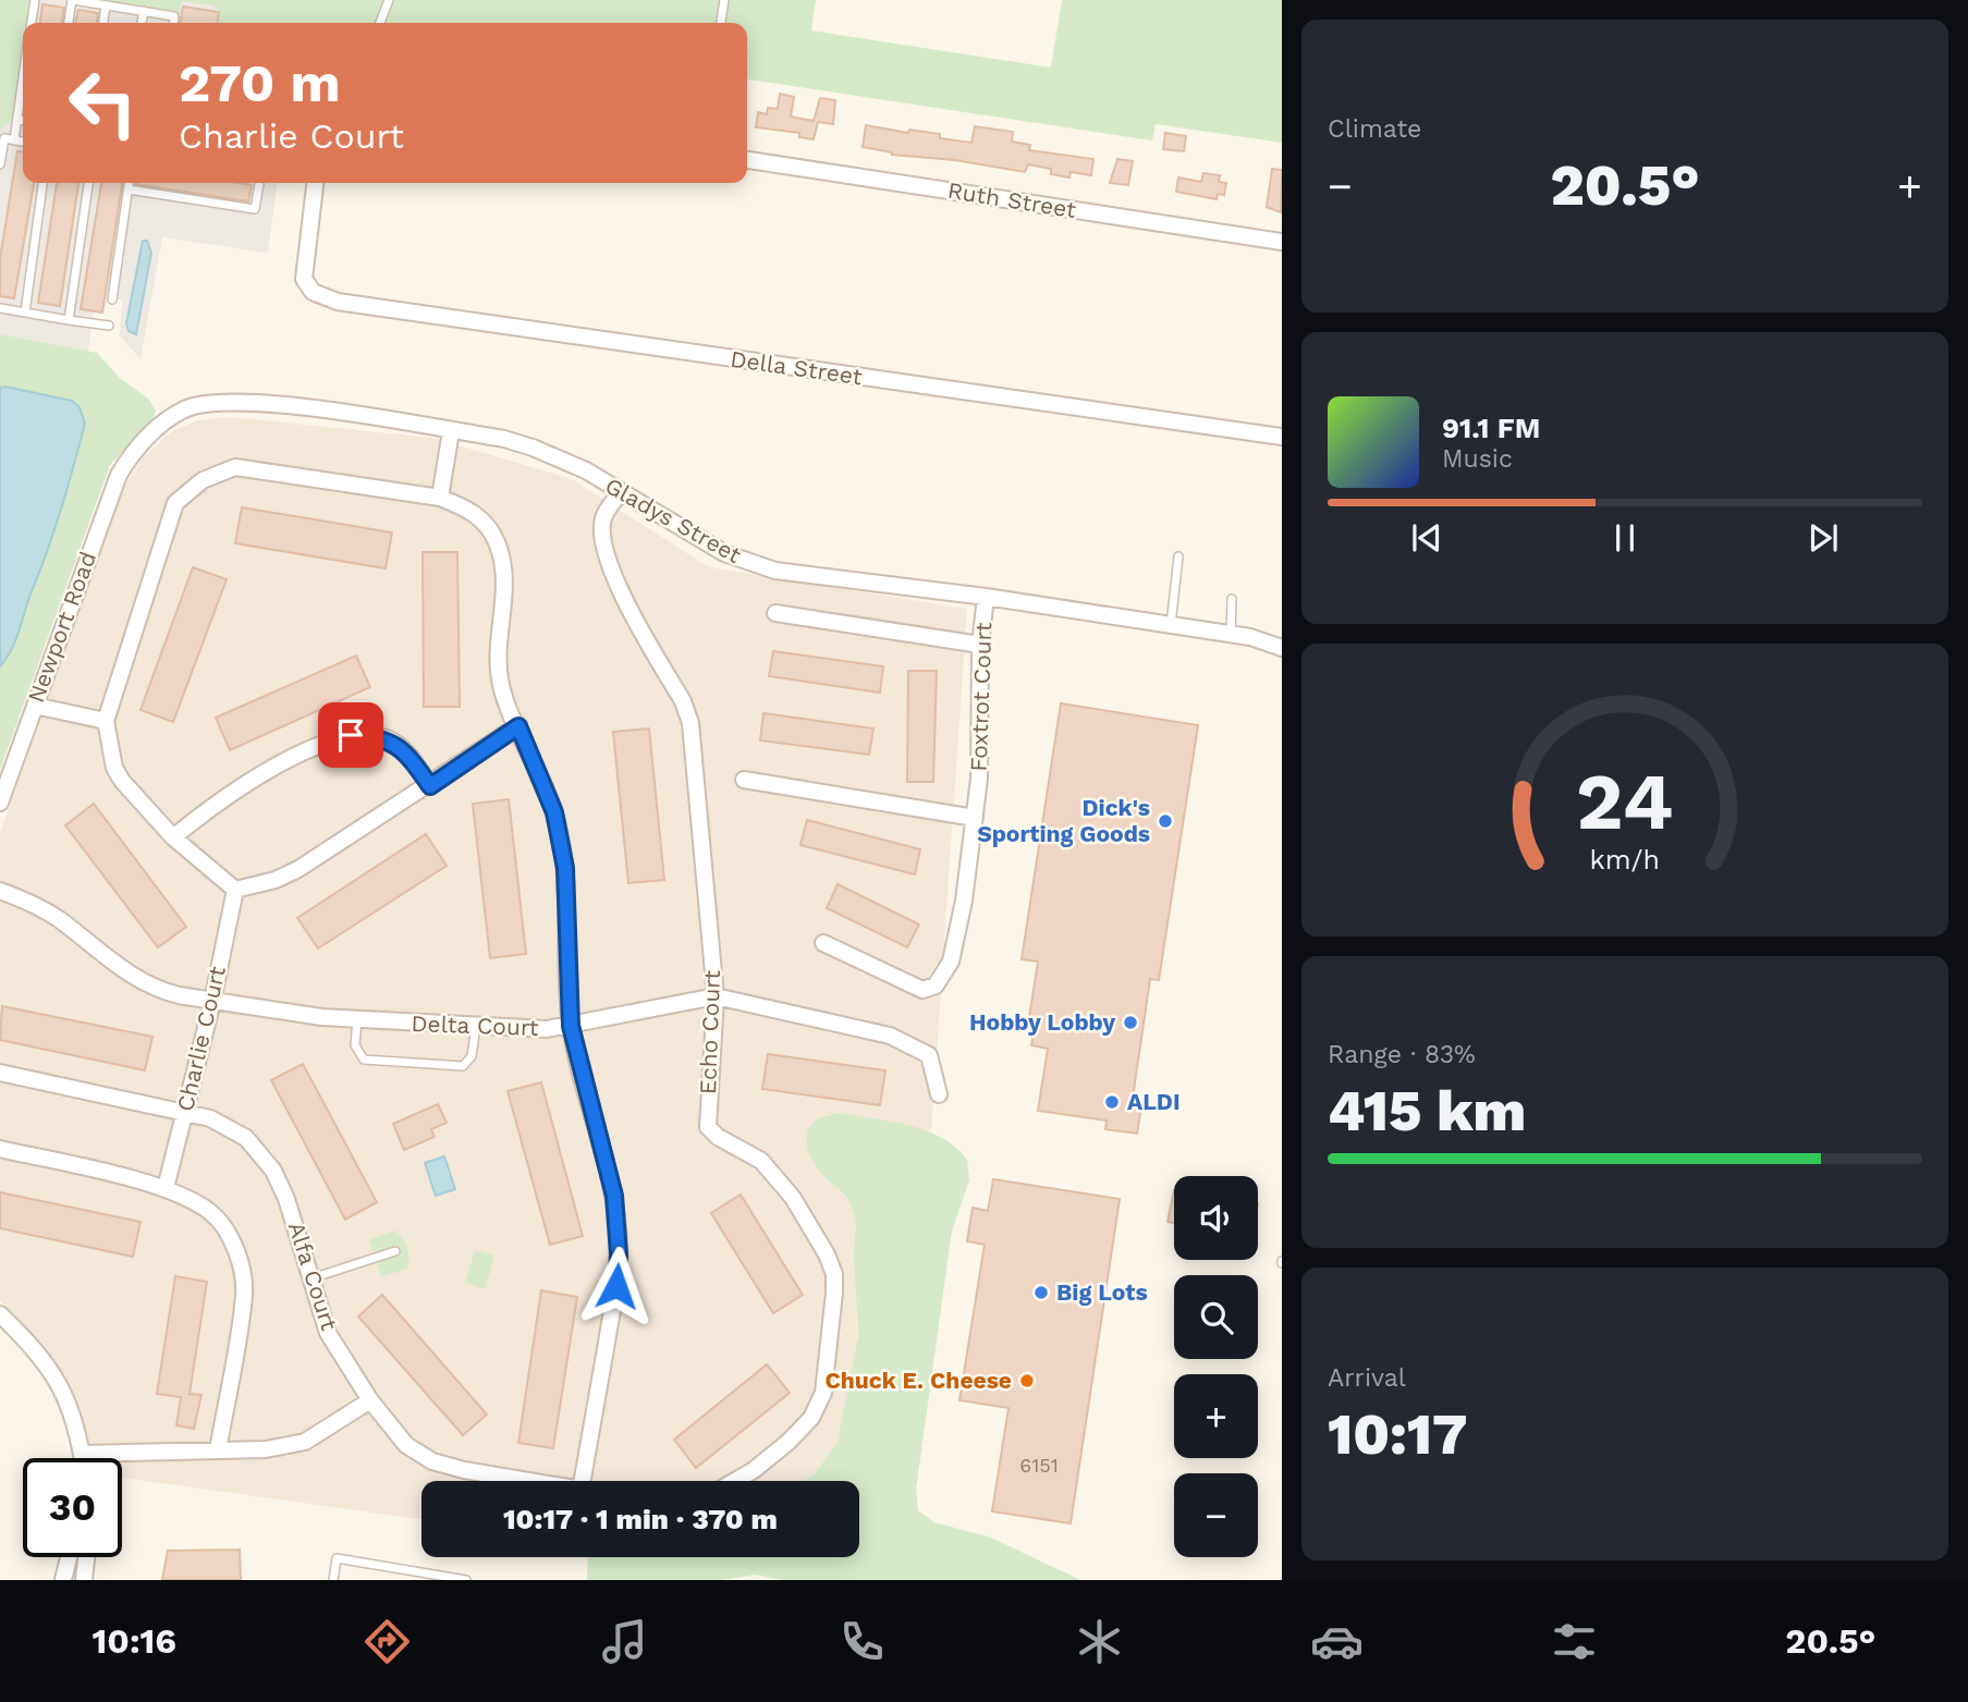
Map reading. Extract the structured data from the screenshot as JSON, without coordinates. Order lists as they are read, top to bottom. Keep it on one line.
{"streets":{"street":["Ruth Street","Della Street","Gladys Street","Newport Road","Foxtrot Court","Delta Court","Echo Court","Charlie Court","Alfa Court"]},"crossings":[["Gladys Street","Newport Road"],["Gladys Street","Foxtrot Court"],["Gladys Street","Echo Court"],["Delta Court","Echo Court"],["Delta Court","Charlie Court"],["Charlie Court","Alfa Court"]],"places":["Dick's Sporting Goods","Hobby Lobby","ALDI","Big Lots","Chuck E. Cheese"],"house_numbers":["6151"],"page":{"tile":["Climate",["Range · 83%","415 km"],["Arrival","10:17"]],"turn":["270 m","Charlie Court"],"heat":["−","20.5°","+"],"song":["91.1 FM","Music"],"map_buttons":["+","−"],"limit":"30","trip":"10:17 · 1 min · 370 m","tabs":["10:16","20.5°"],"gauge":["24","km/h"]}}
